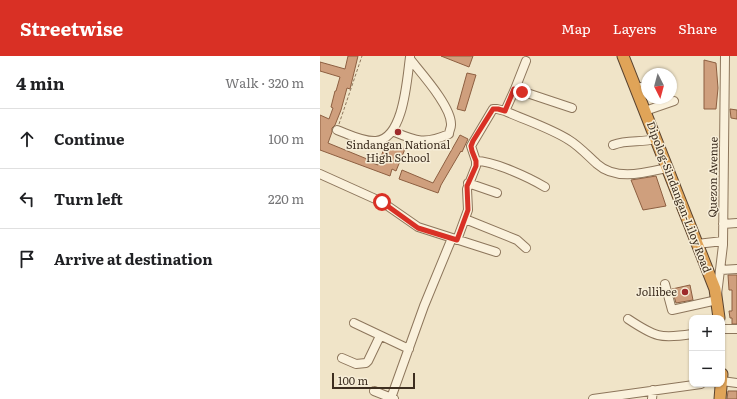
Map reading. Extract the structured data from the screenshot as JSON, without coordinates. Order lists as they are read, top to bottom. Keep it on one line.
{"streets":{"highway":["Dipolog-Sindangan-Liloy Road"],"street":["Quezon Avenue"]},"crossings":[["Quezon Avenue","Dipolog-Sindangan-Liloy Road"]],"places":["Sindangan National High School","Jollibee"],"scale_bar":"100 m","north":"bottom","page":{"header":"Streetwise","nav":["Map","Layers","Share"],"heading":["4 min","Walk · 320 m"],"list":[["Continue","100 m"],["Turn left","220 m"],"Arrive at destination"],"map_buttons":["+","−"],"scale":"100 m"}}
